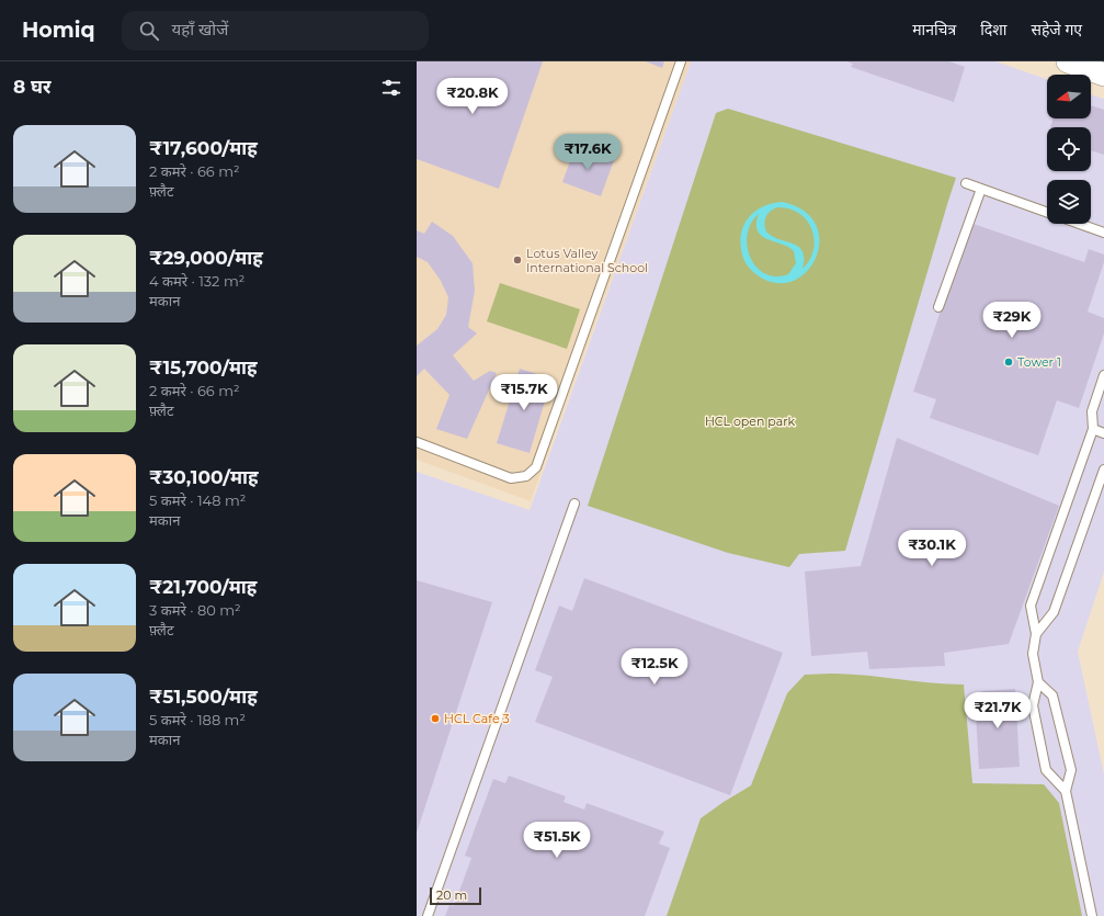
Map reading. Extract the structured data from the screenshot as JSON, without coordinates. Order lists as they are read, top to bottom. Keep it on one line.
{"parks":["HCL open park"],"places":["Lotus Valley International School","Tower 1","HCL Cafe 3"],"scale_bar":"20 m","north":"left","page":{"header":"Homiq","search":"यहाँ खोजें","nav":["मानचित्र","दिशा","सहेजे गए"],"heading":"8 घर","price":["₹20.8K","₹17.6K","₹29K","₹15.7K","₹30.1K","₹12.5K","₹21.7K","₹51.5K"],"list":[{"name":"₹17,600/माह","note":"2 कमरे · 66 m² · फ़्लैट"},{"name":"₹29,000/माह","note":"4 कमरे · 132 m² · मकान"},{"name":"₹15,700/माह","note":"2 कमरे · 66 m² · फ़्लैट"},{"name":"₹30,100/माह","note":"5 कमरे · 148 m² · मकान"},{"name":"₹21,700/माह","note":"3 कमरे · 80 m² · फ़्लैट"},{"name":"₹51,500/माह","note":"5 कमरे · 188 m² · मकान"}],"scale":"20 m"}}
